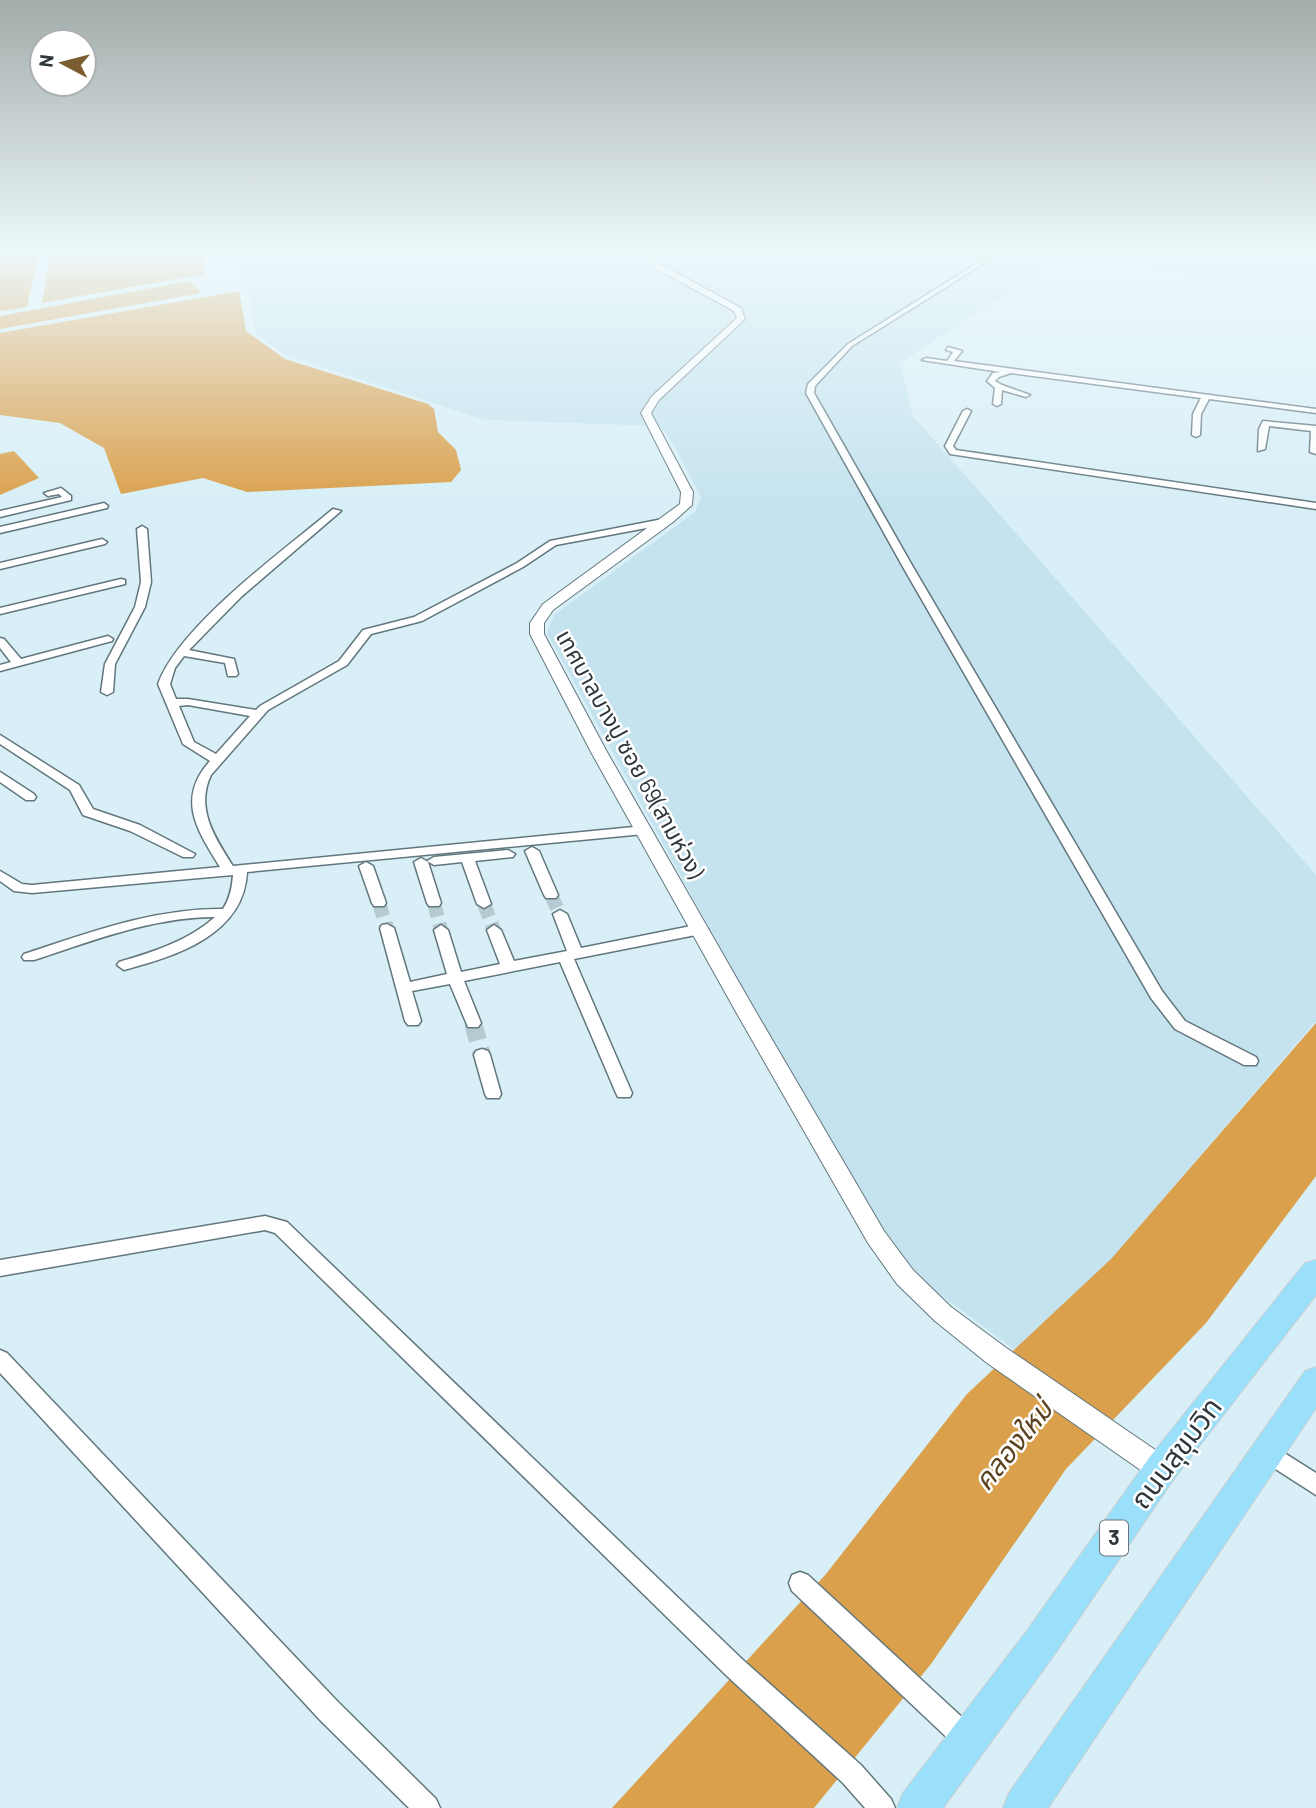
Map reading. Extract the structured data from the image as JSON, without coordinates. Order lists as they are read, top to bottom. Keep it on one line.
{"streets":{"highway":["ถนนสุขุมวิท","3"],"street":["เทศบาลบางปู ซอย 69(สามห่วง)"]},"crossings":[["เทศบาลบางปู ซอย 69(สามห่วง)","ถนนสุขุมวิท"]],"water":["คลองใหม่"],"north":"left"}
